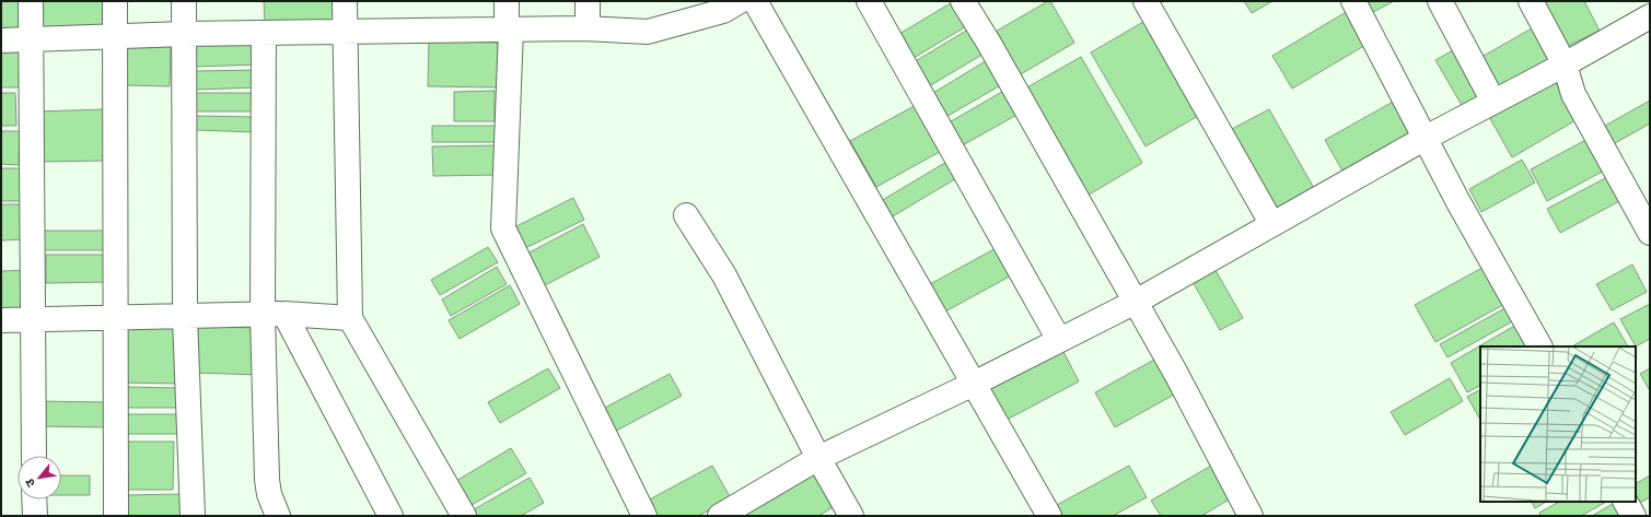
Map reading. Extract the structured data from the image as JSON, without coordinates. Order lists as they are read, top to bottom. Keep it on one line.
{"north":"bottom left"}
